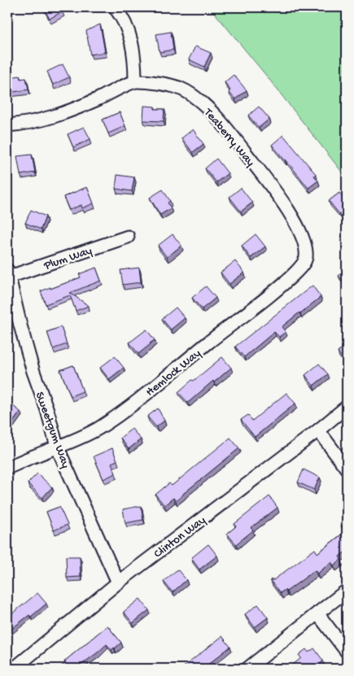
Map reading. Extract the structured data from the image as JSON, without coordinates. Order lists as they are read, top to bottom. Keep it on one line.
{"streets":{"street":["Teaberry Way","Plum Way","Hemlock Way","Sweetgum Way","Clinton Way"]},"crossings":[["Teaberry Way","Hemlock Way"],["Plum Way","Sweetgum Way"],["Hemlock Way","Sweetgum Way"],["Sweetgum Way","Clinton Way"]]}
